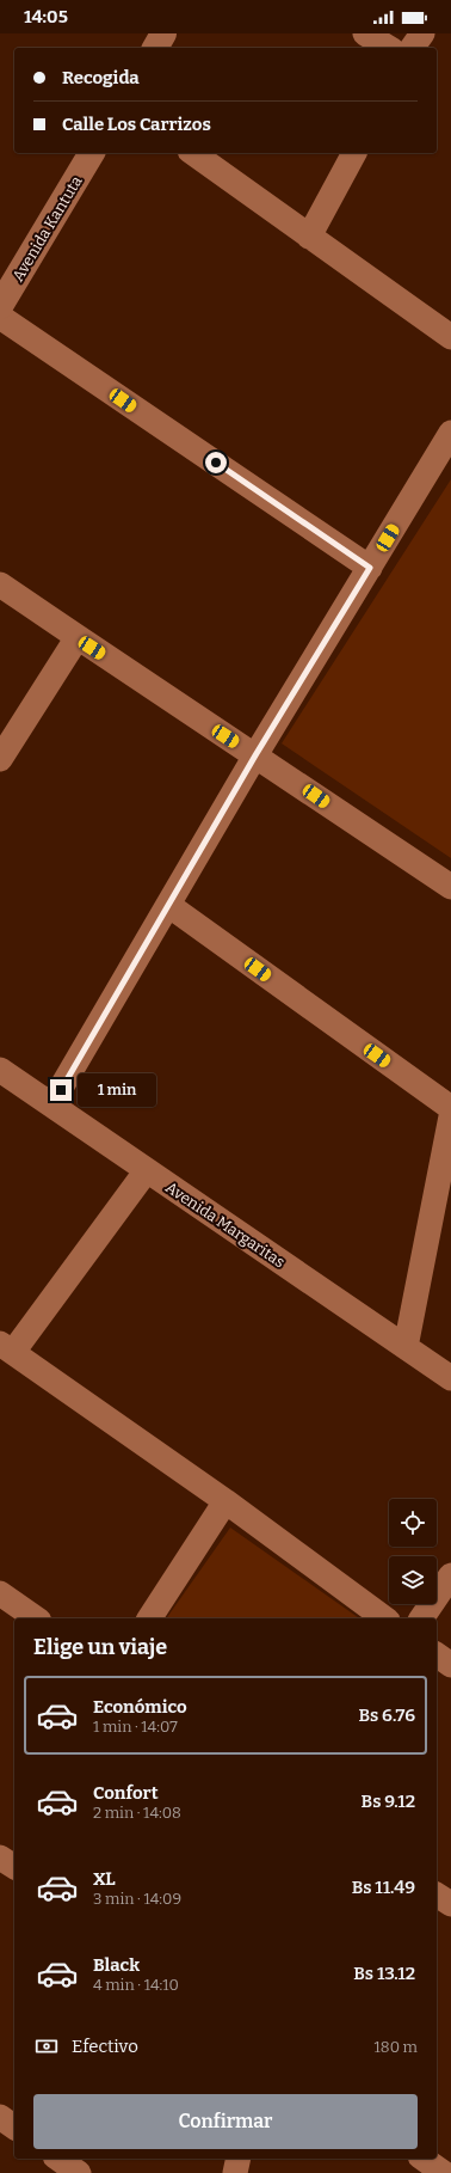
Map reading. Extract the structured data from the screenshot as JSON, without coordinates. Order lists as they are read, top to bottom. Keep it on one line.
{"streets":{"street":["Avenida Kantuta","Avenida Margaritas"]},"page":{"status":"14:05","banner":["Recogida","Calle Los Carrizos"],"bubble":"1 min","heading":"Elige un viaje","list":[{"name":"Económico","note":"1 min · 14:07","value":"Bs 6.76"},{"name":"Confort","note":"2 min · 14:08","value":"Bs 9.12"},{"name":"XL","note":"3 min · 14:09","value":"Bs 11.49"},{"name":"Black","note":"4 min · 14:10","value":"Bs 13.12"}],"pay":["Efectivo","180 m"],"buttons":"Confirmar"}}
